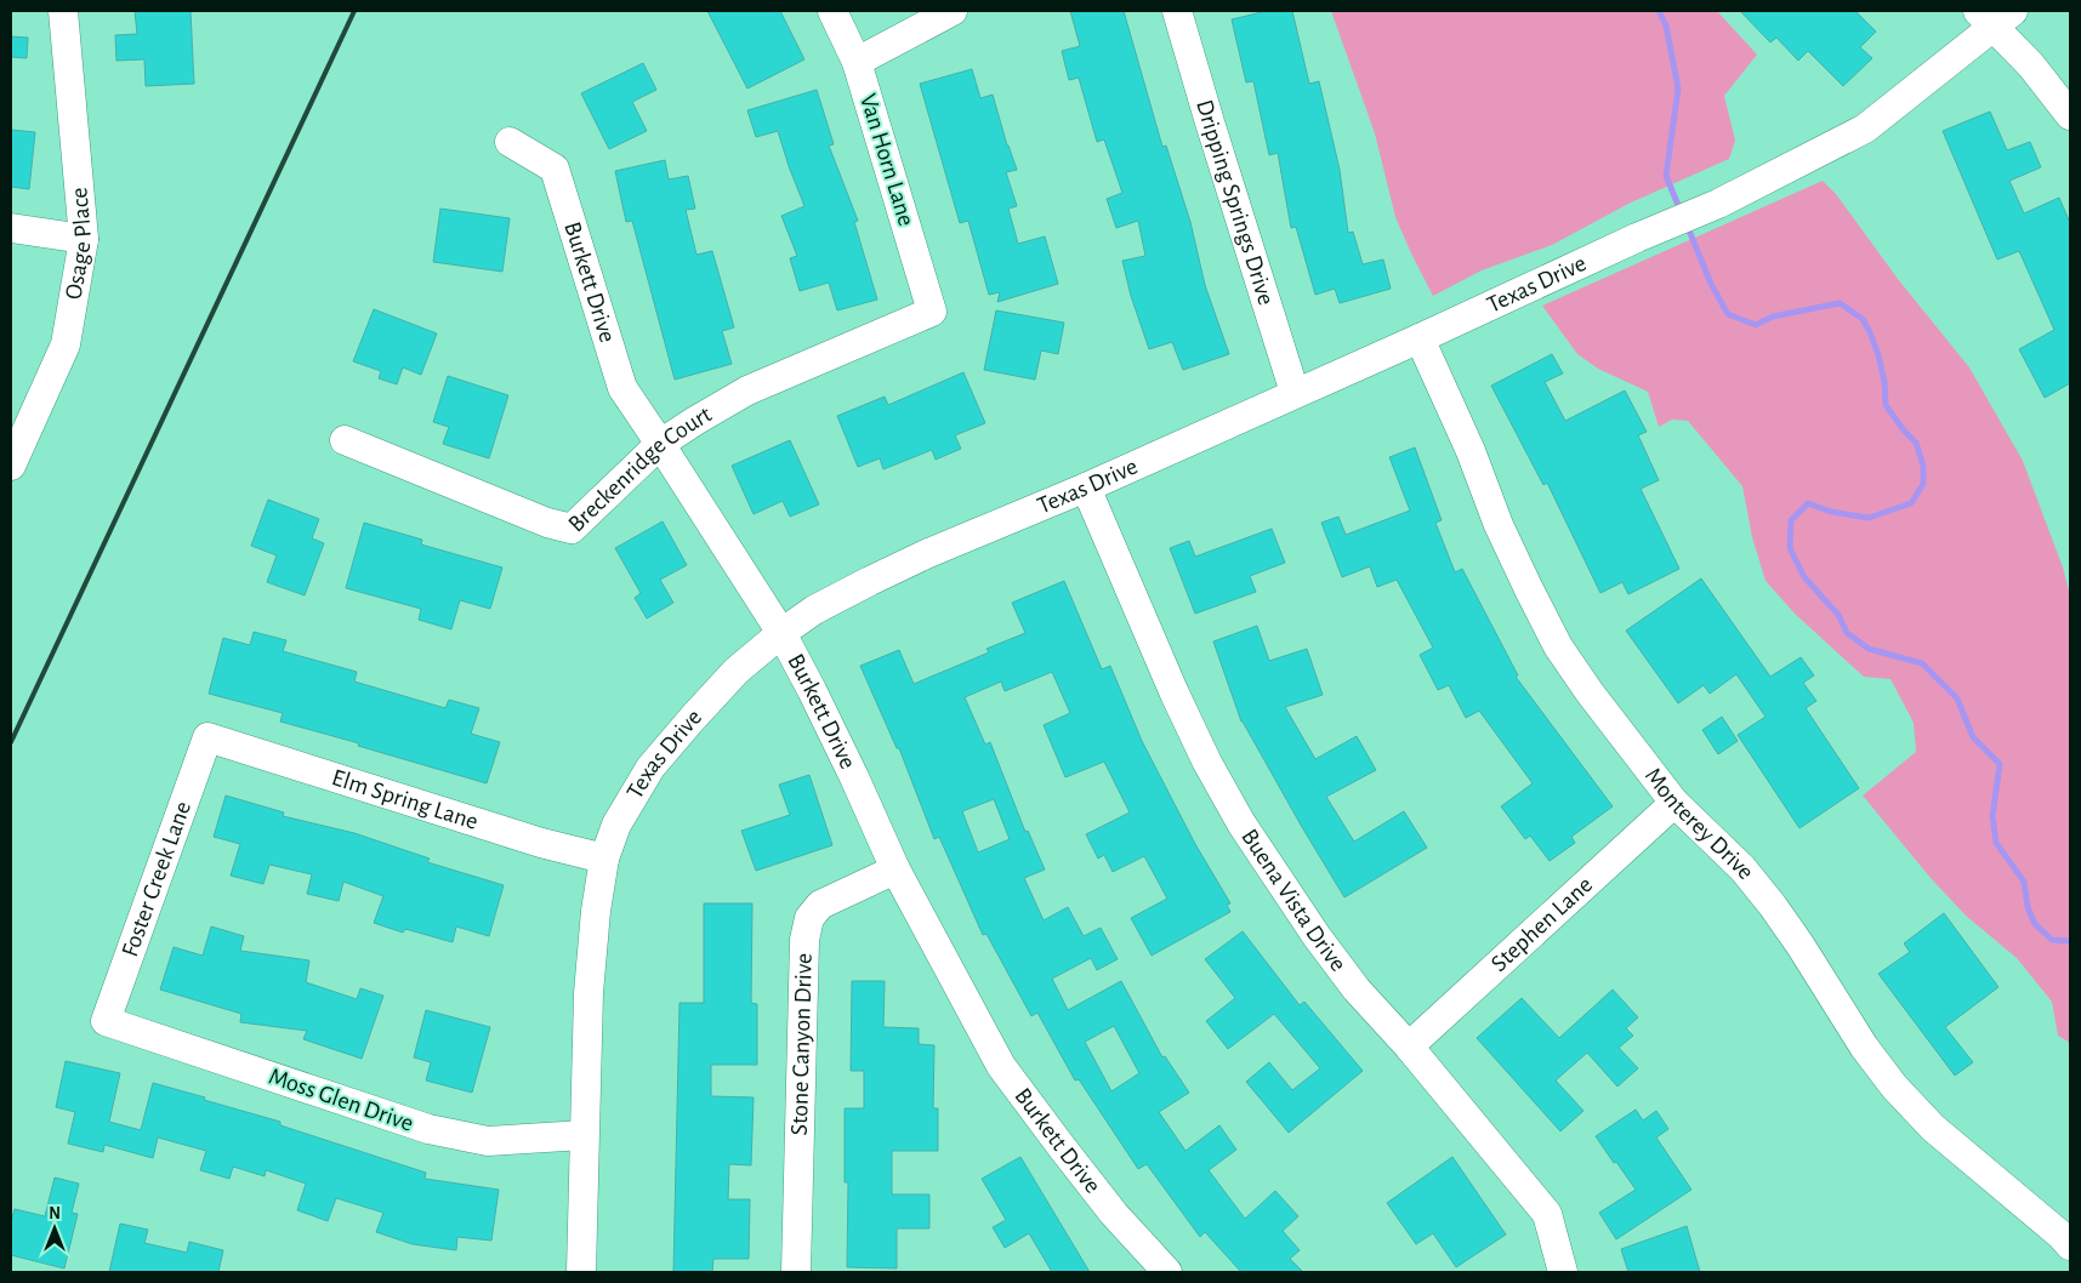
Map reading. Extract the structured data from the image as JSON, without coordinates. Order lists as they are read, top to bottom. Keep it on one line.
{"streets":{"street":["Van Horn Lane","Dripping Springs Drive","Osage Place","Burkett Drive","Texas Drive","Breckenridge Court","Elm Spring Lane","Monterey Drive","Foster Creek Lane","Buena Vista Drive","Stephen Lane","Stone Canyon Drive","Moss Glen Drive"]},"crossings":[["Van Horn Lane","Breckenridge Court"],["Dripping Springs Drive","Texas Drive"],["Burkett Drive","Texas Drive"],["Burkett Drive","Breckenridge Court"],["Burkett Drive","Stone Canyon Drive"],["Texas Drive","Elm Spring Lane"],["Texas Drive","Monterey Drive"],["Texas Drive","Buena Vista Drive"],["Texas Drive","Moss Glen Drive"],["Elm Spring Lane","Foster Creek Lane"],["Monterey Drive","Stephen Lane"],["Foster Creek Lane","Moss Glen Drive"],["Buena Vista Drive","Stephen Lane"]],"north":"top"}
